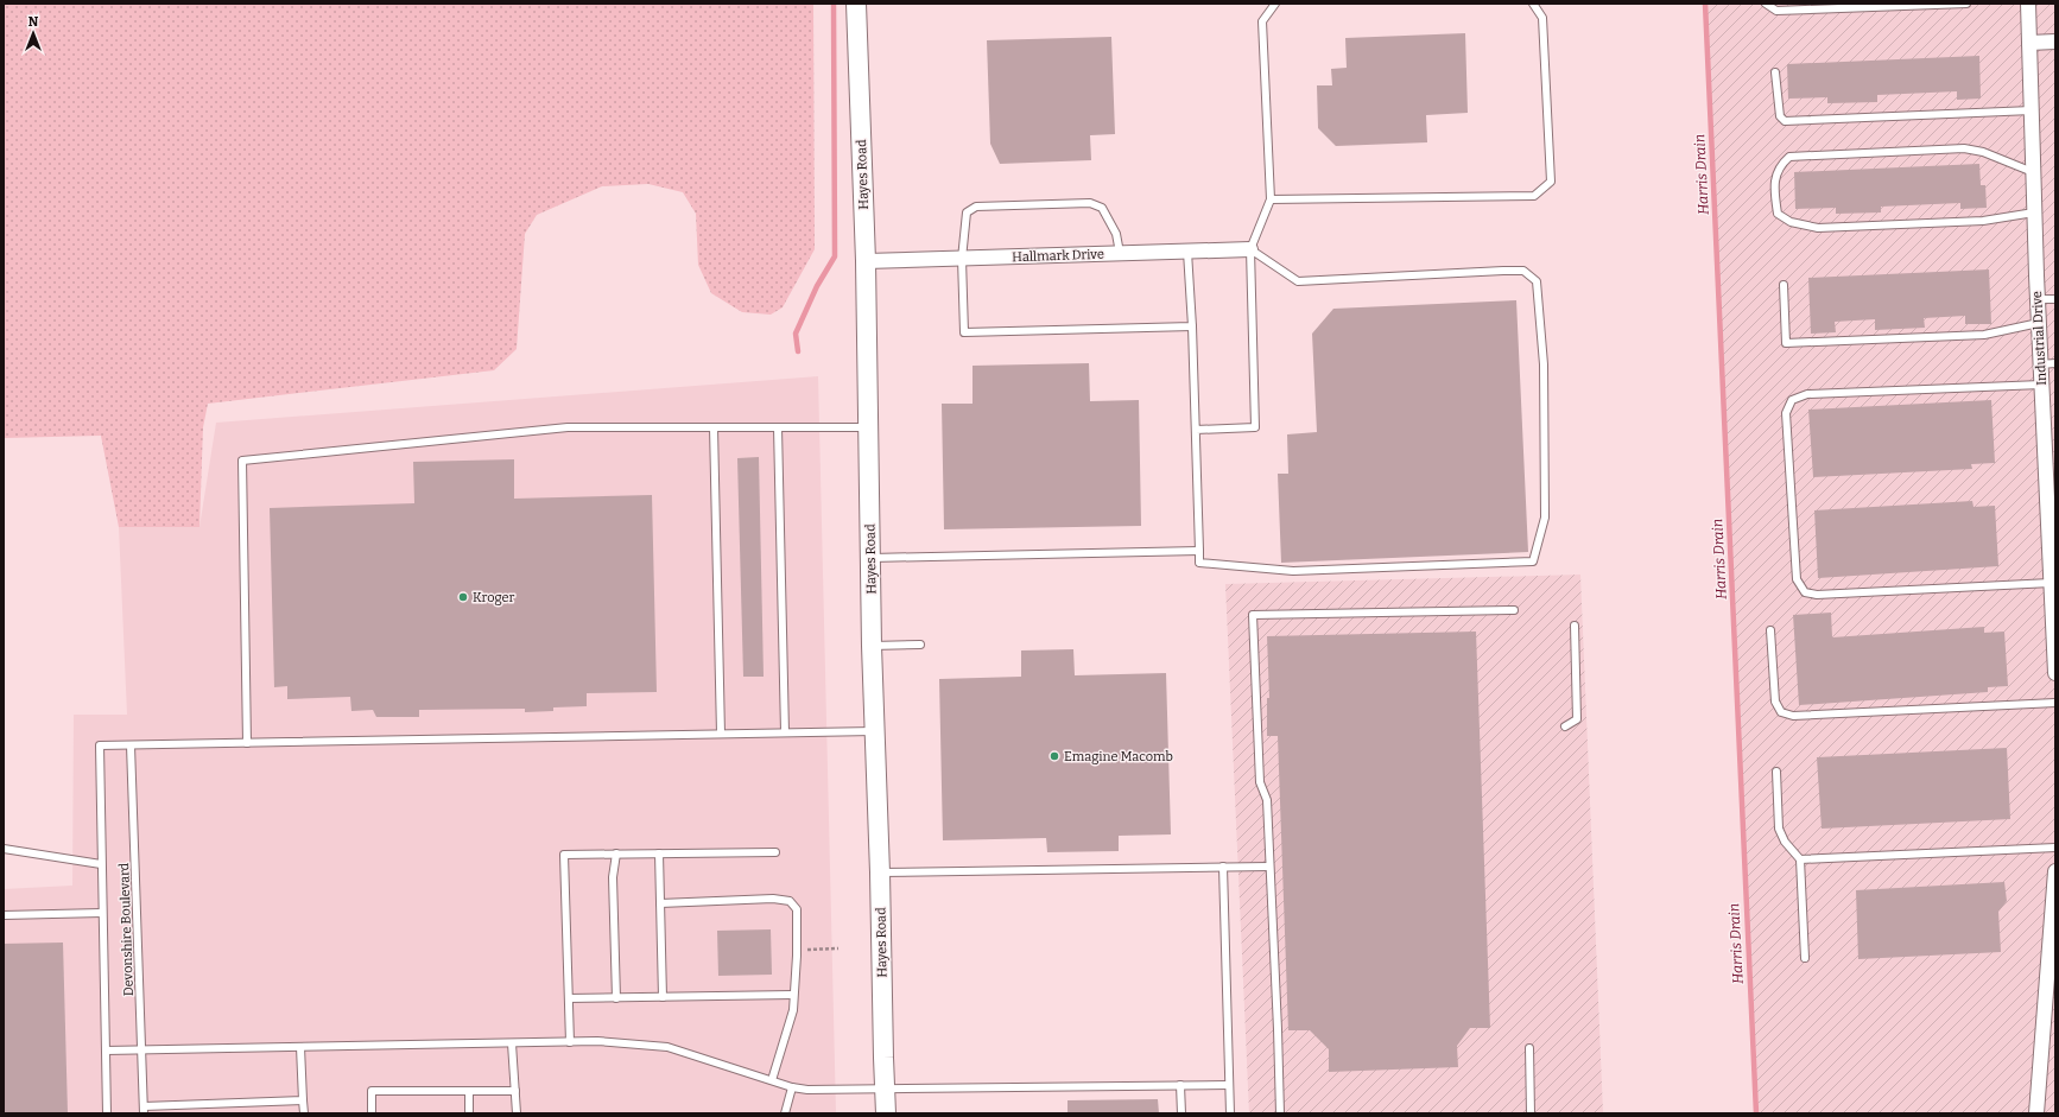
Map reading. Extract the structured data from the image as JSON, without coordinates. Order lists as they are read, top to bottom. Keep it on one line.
{"streets":{"street":["Hayes Road","Hallmark Drive","Industrial Drive"],"lane":["Devonshire Boulevard"]},"crossings":[["Hayes Road","Hallmark Drive"]],"water":["Harris Drain"],"places":["Kroger","Emagine Macomb"],"north":"top"}
